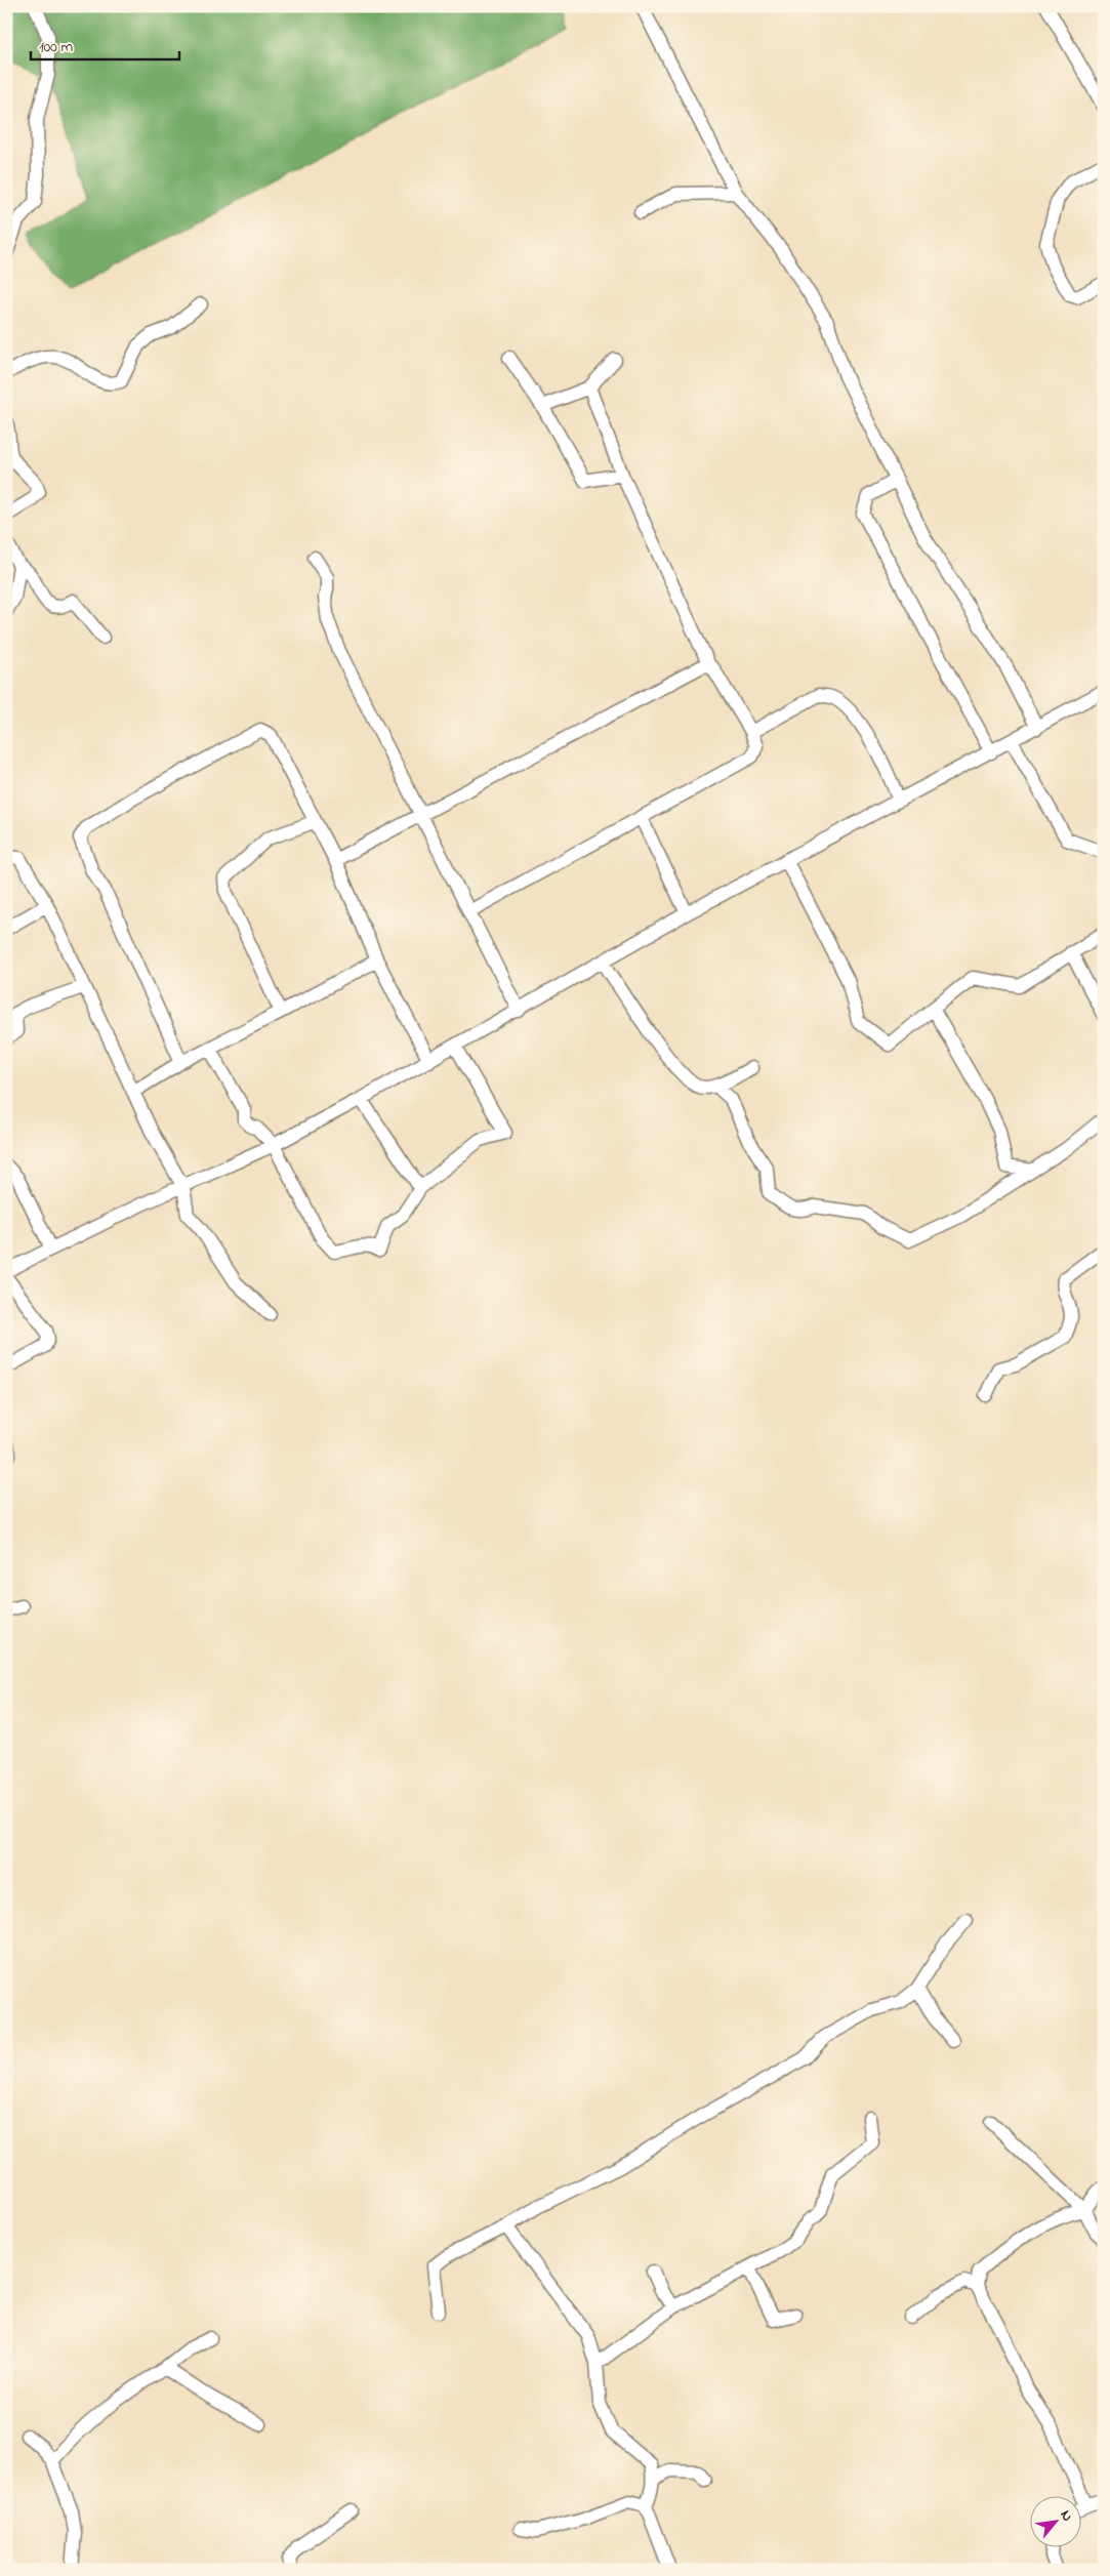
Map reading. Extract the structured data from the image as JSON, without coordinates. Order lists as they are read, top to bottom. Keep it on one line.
{"scale_bar":"100 m","north":"top right"}
